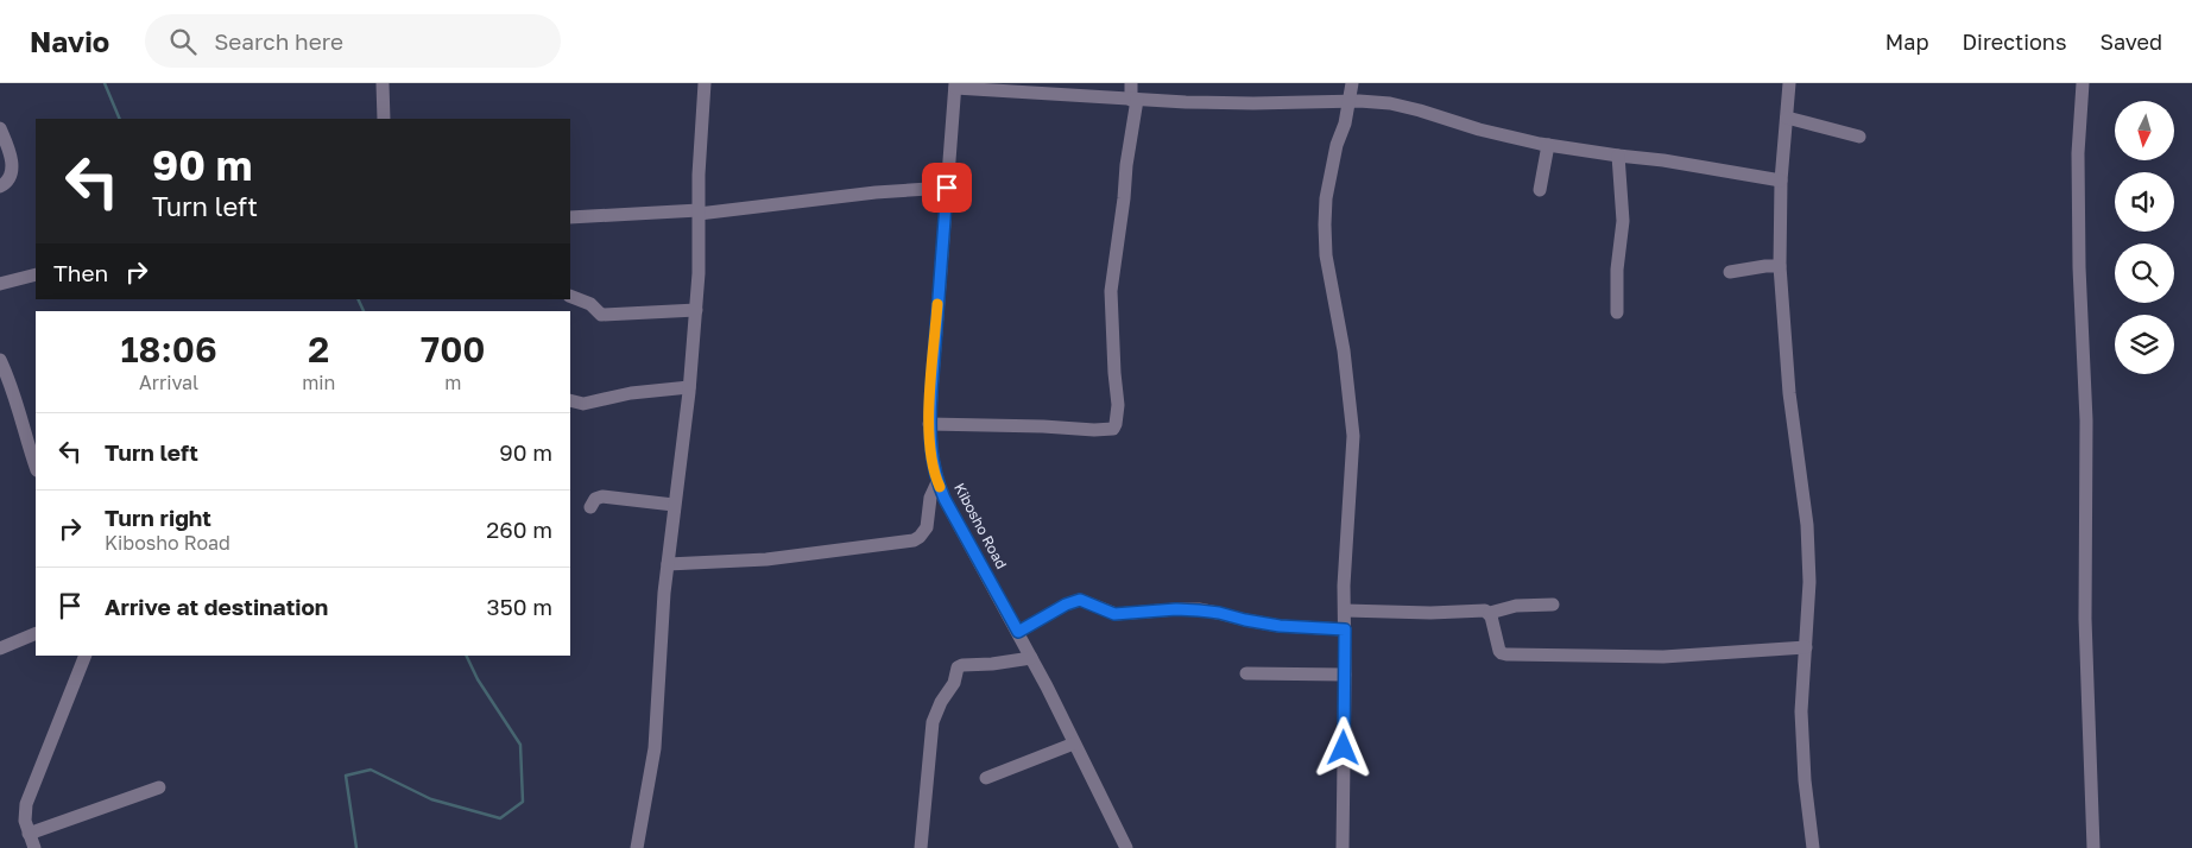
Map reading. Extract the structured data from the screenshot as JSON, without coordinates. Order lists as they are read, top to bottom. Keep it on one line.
{"streets":{"street":["Kibosho Road"]},"north":"bottom","page":{"header":"Navio","search":"Search here","nav":["Map","Directions","Saved"],"turn":["90 m","Turn left"],"then":"Then","eta":["18:06","Arrival","2","min","700","m"],"list":[{"name":"Turn left","value":"90 m"},{"name":"Turn right","note":"Kibosho Road","value":"260 m"},{"name":"Arrive at destination","value":"350 m"}]}}
